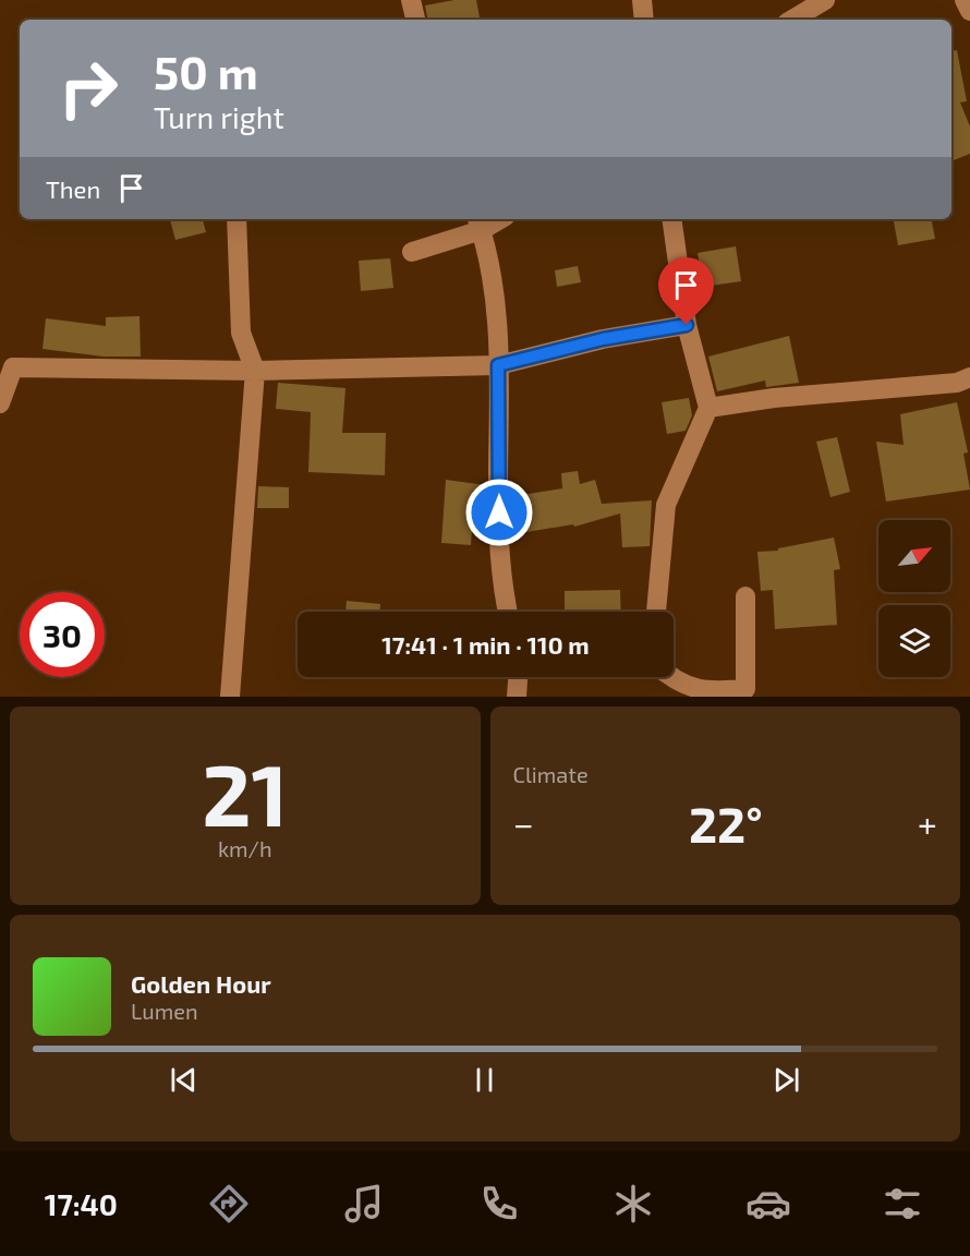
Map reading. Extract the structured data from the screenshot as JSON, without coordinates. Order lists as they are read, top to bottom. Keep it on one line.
{"north":"top right","page":{"turn":["50 m","Turn right"],"then":"Then","limit":"30","trip":"17:41 · 1 min · 110 m","tile":[["21","km/h"],"Climate"],"heat":["−","22°","+"],"song":["Golden Hour","Lumen"],"tabs":"17:40"}}
